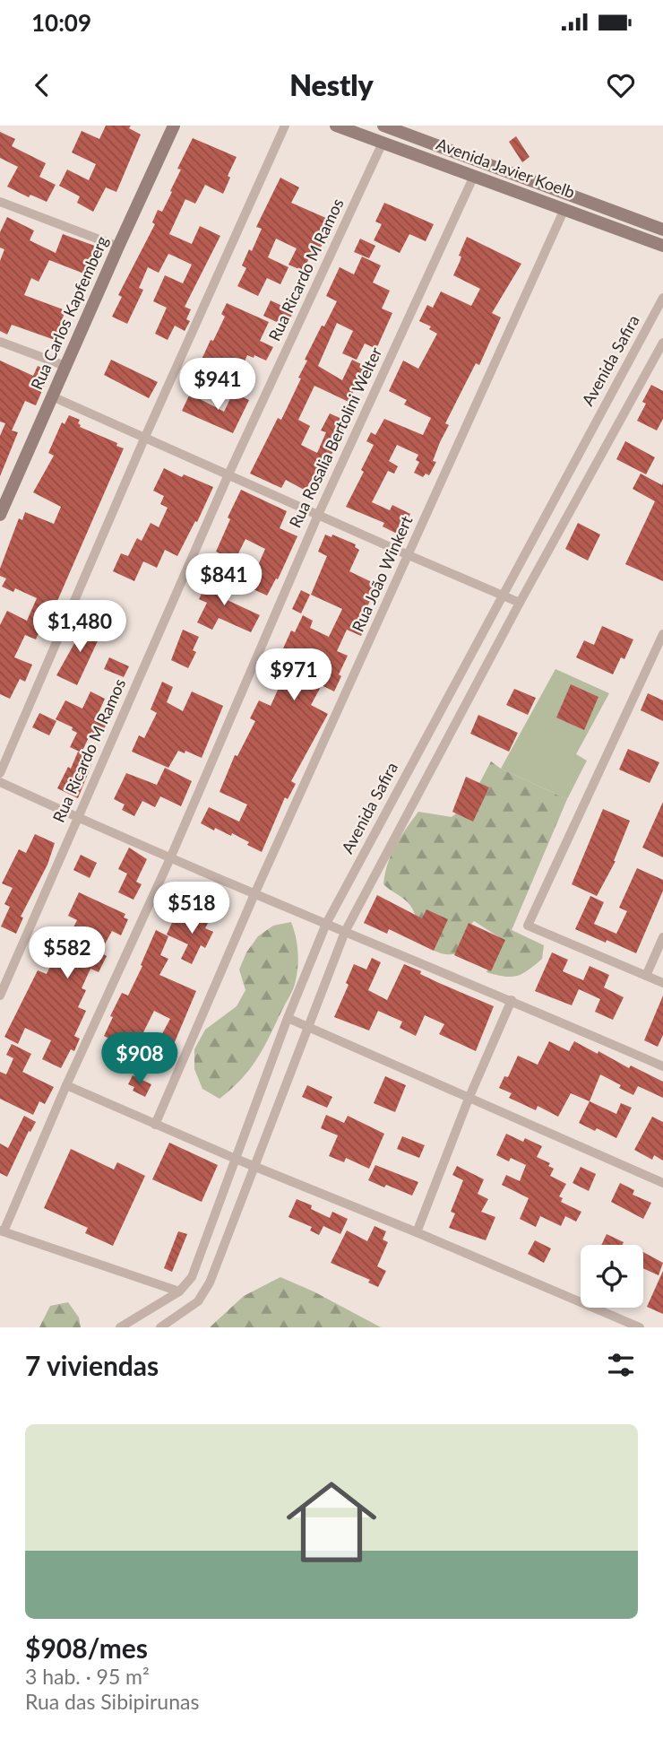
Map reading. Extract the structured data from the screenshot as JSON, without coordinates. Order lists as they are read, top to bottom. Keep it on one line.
{"streets":{"street":["Avenida Javier Koelb","Rua Ricardo M Ramos","Rua Carlos Kapfemberg","Avenida Safira","Rua Rosalia Bertolini Welter","Rua João Winkert"]},"crossings":[["Avenida Javier Koelb","Rua Ricardo M Ramos"],["Avenida Javier Koelb","Rua Rosalia Bertolini Welter"],["Avenida Javier Koelb","Rua João Winkert"]],"page":{"status":"10:09","header":"Nestly","price":["$941","$841","$1,480","$971","$518","$582","$908"],"heading":"7 viviendas","list":[{"name":"$908/mes","note":"3 hab. · 95 m² · Rua das Sibipirunas"}]}}
